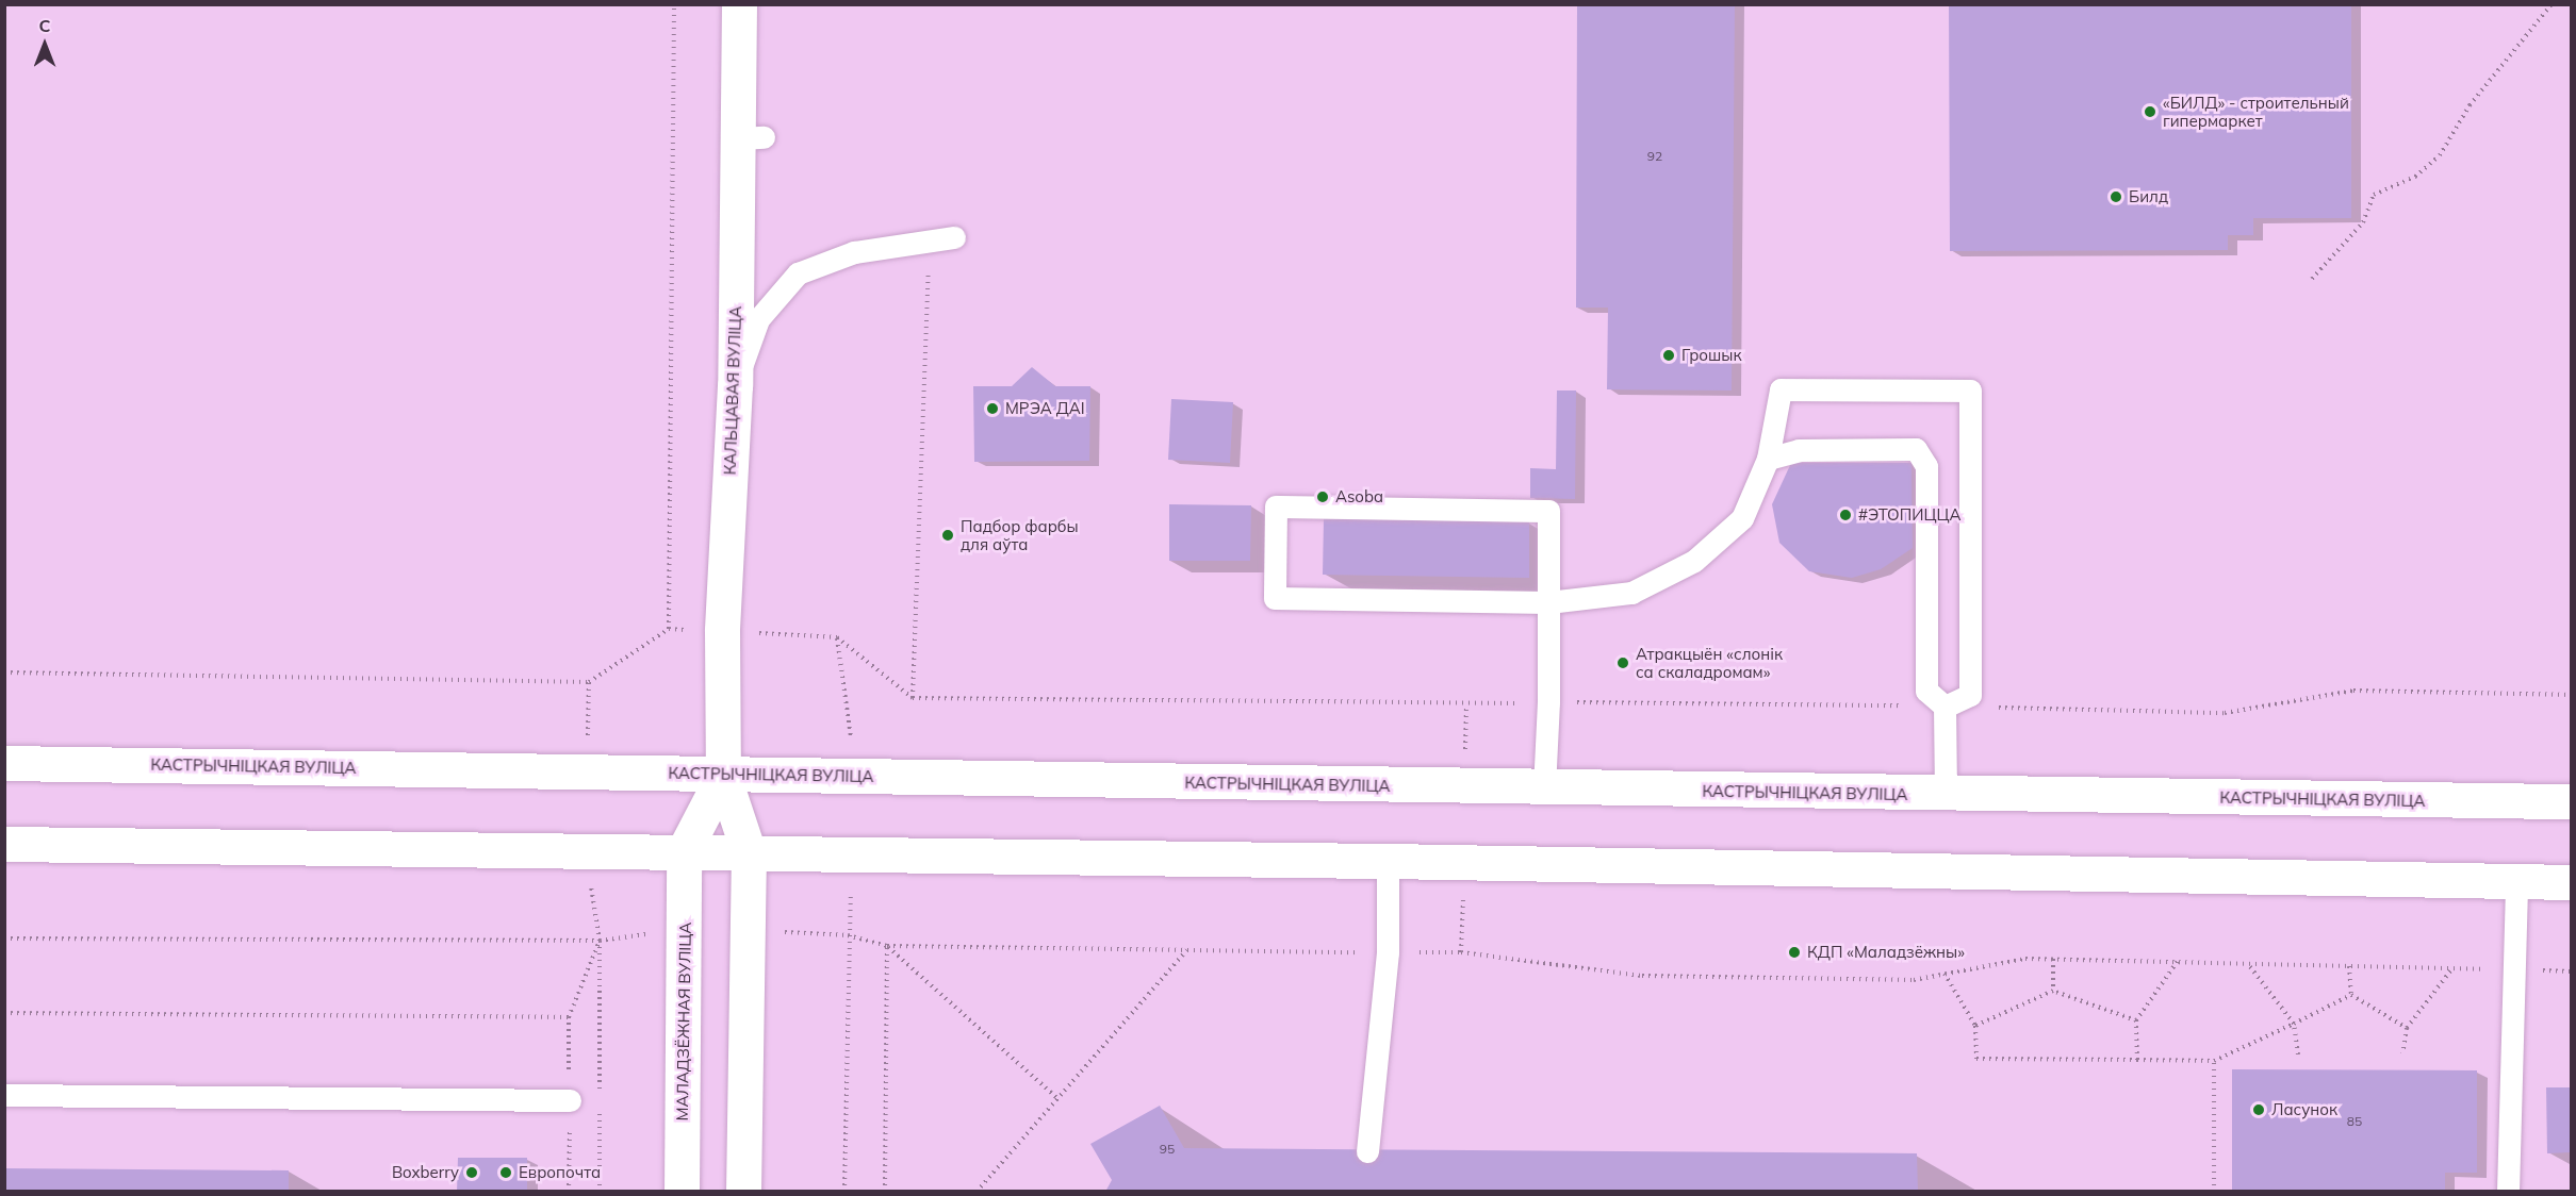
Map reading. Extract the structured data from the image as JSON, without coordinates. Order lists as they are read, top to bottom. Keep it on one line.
{"streets":{"main road":["КАЛЬЦАВАЯ ВУЛІЦА","КАСТРЫЧНІЦКАЯ ВУЛІЦА","МАЛАДЗЁЖНАЯ ВУЛІЦА"]},"crossings":[["КАЛЬЦАВАЯ ВУЛІЦА","КАСТРЫЧНІЦКАЯ ВУЛІЦА"]],"places":["«БИЛД» - строительный гипермаркет","Билд","Грошык","МРЭА ДАІ","Asoba","#ЭТОПИЦЦА","Падбор фарбы для аўта","Атракцыён «слонік са скаладромам»","КДП «Маладзёжны»","Ласунок","Boxberry","Европочта"],"house_numbers":["92","85","95"],"north":"top"}
